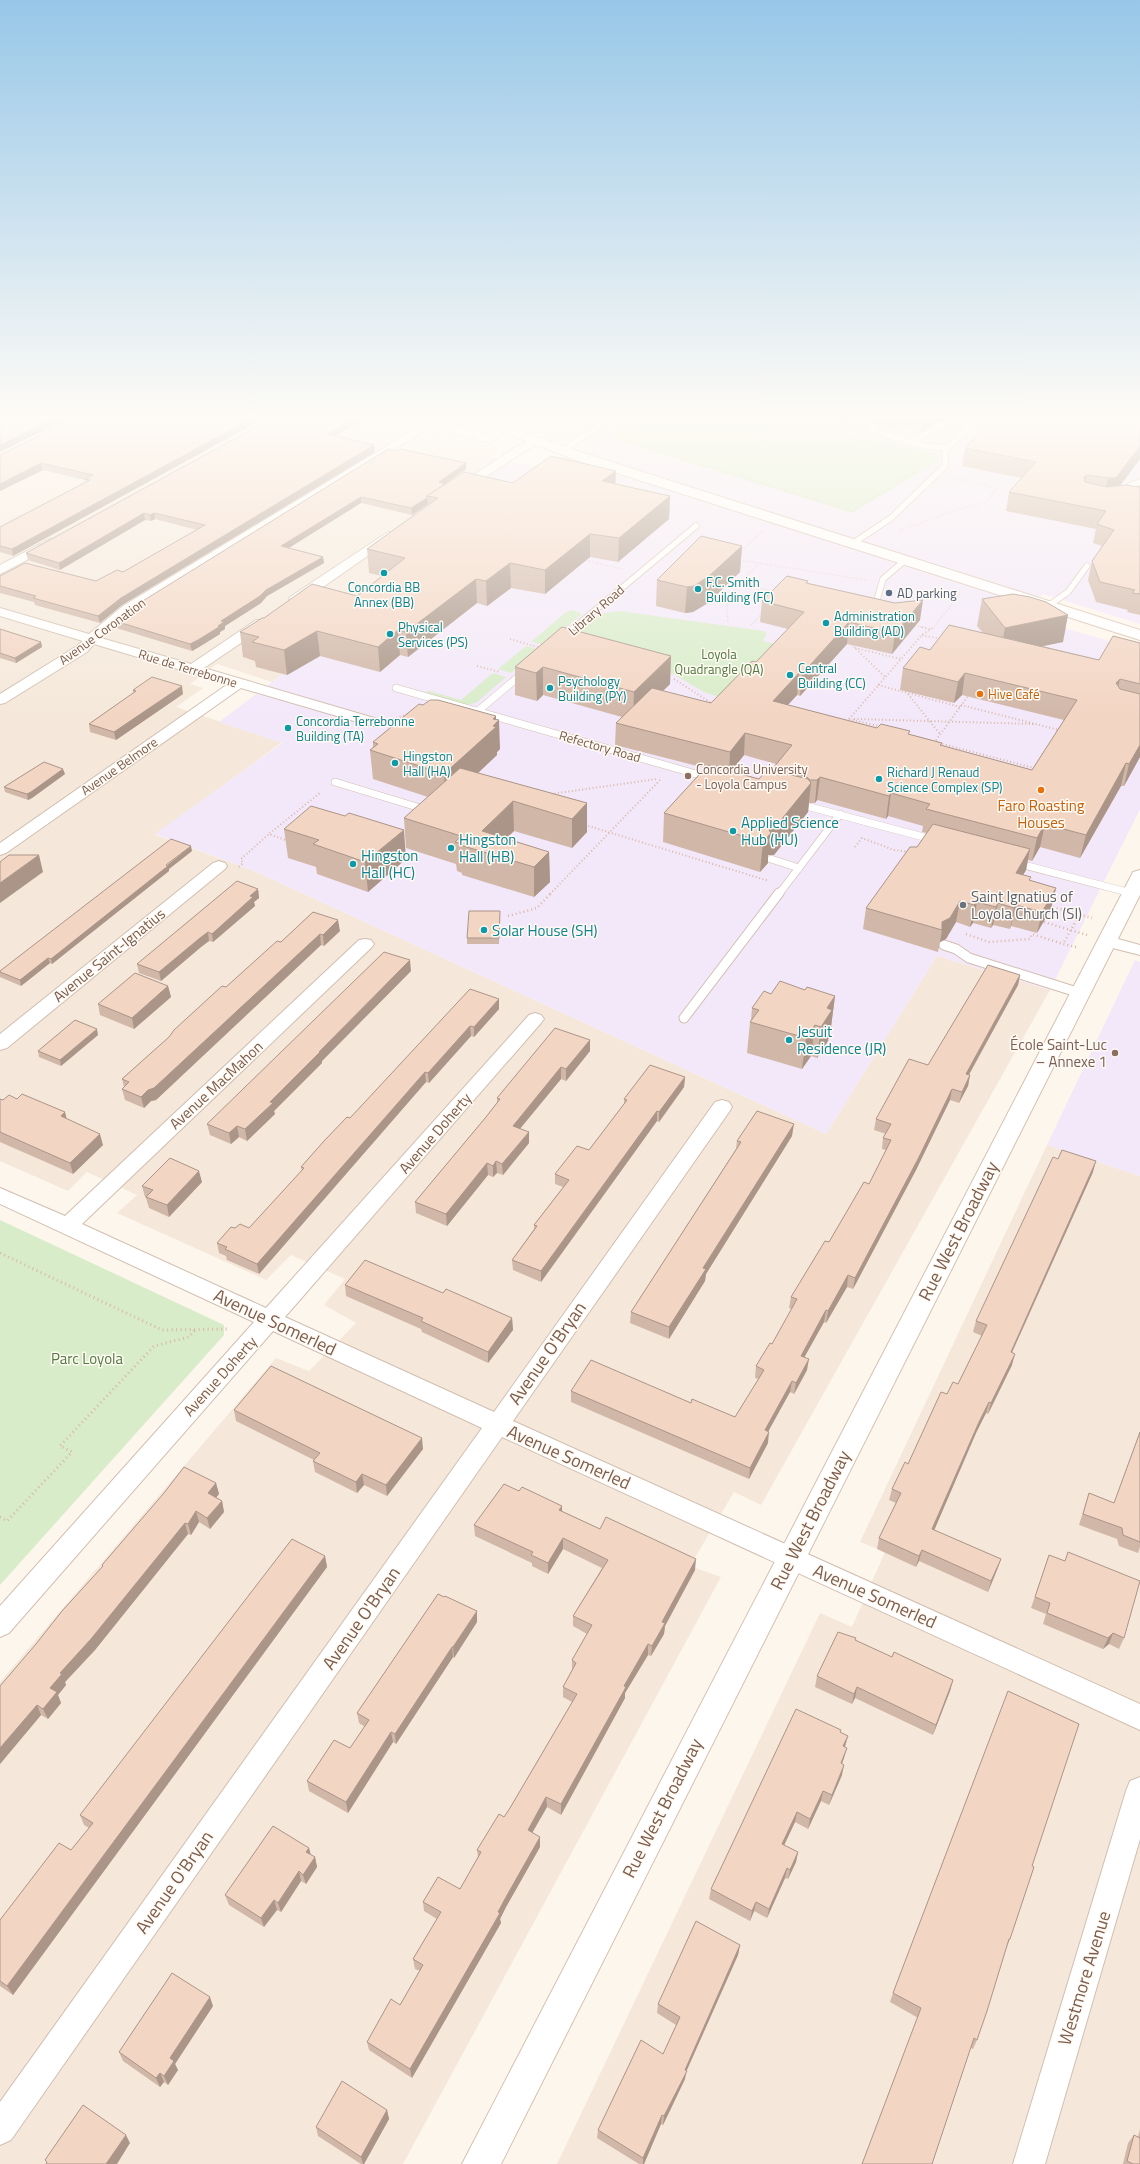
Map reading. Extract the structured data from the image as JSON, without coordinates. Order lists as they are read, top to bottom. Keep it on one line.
{"streets":{"street":["Avenue Coronation","Rue de Terrebonne","Avenue Belmore","Avenue Saint-Ignatius","Avenue MacMahon","Avenue Doherty","Rue West Broadway","Avenue Somerled","Avenue O'Bryan","Westmore Avenue"],"lane":["Library Road","Refectory Road"]},"crossings":[["Avenue Coronation","Rue de Terrebonne"],["Rue de Terrebonne","Avenue Belmore"],["Avenue MacMahon","Avenue Somerled"],["Avenue Doherty","Avenue Somerled"],["Rue West Broadway","Avenue Somerled"],["Avenue Somerled","Avenue O'Bryan"]],"parks":["Loyola Quadrangle (QA)","Parc Loyola"],"places":["Concordia BB Annex (BB)","F.C. Smith Building (FC)","AD parking","Administration Building (AD)","Physical Services (PS)","Central Building (CC)","Psychology Building (PY)","Hive Café","Concordia Terrebonne Building (TA)","Hingston Hall (HA)","Concordia University - Loyola Campus","Richard J Renaud Science Complex (SP)","Faro Roasting Houses","Applied Science Hub (HU)","Hingston Hall (HB)","Hingston Hall (HC)","Saint Ignatius of Loyola Church (SI)","Solar House (SH)","Jesuit Residence (JR)","École Saint-Luc – Annexe 1"]}
